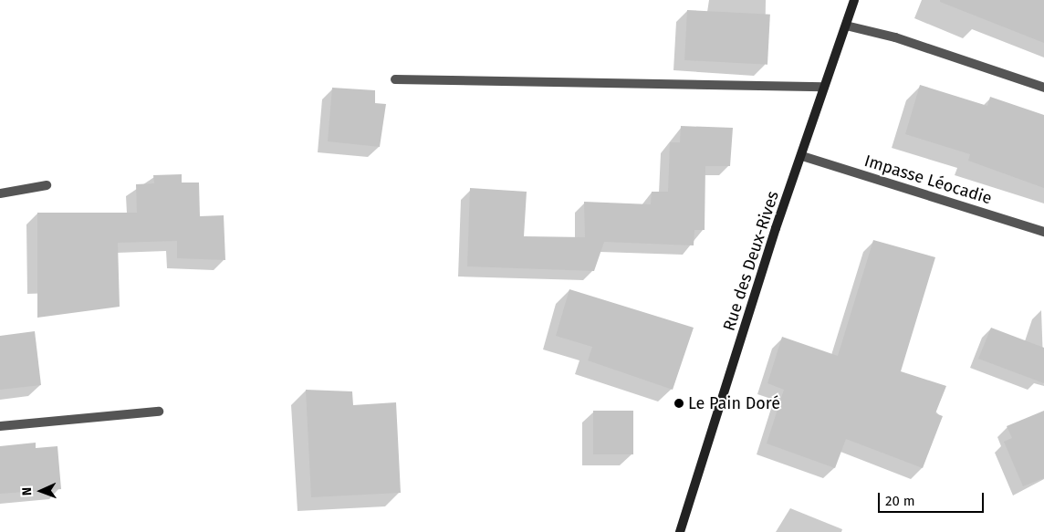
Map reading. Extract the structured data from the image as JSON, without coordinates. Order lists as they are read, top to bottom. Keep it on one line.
{"streets":{"street":["Impasse Léocadie","Rue des Deux-Rives"]},"crossings":[["Impasse Léocadie","Rue des Deux-Rives"]],"places":["Le Pain Doré"],"scale_bar":"20 m","north":"left"}
